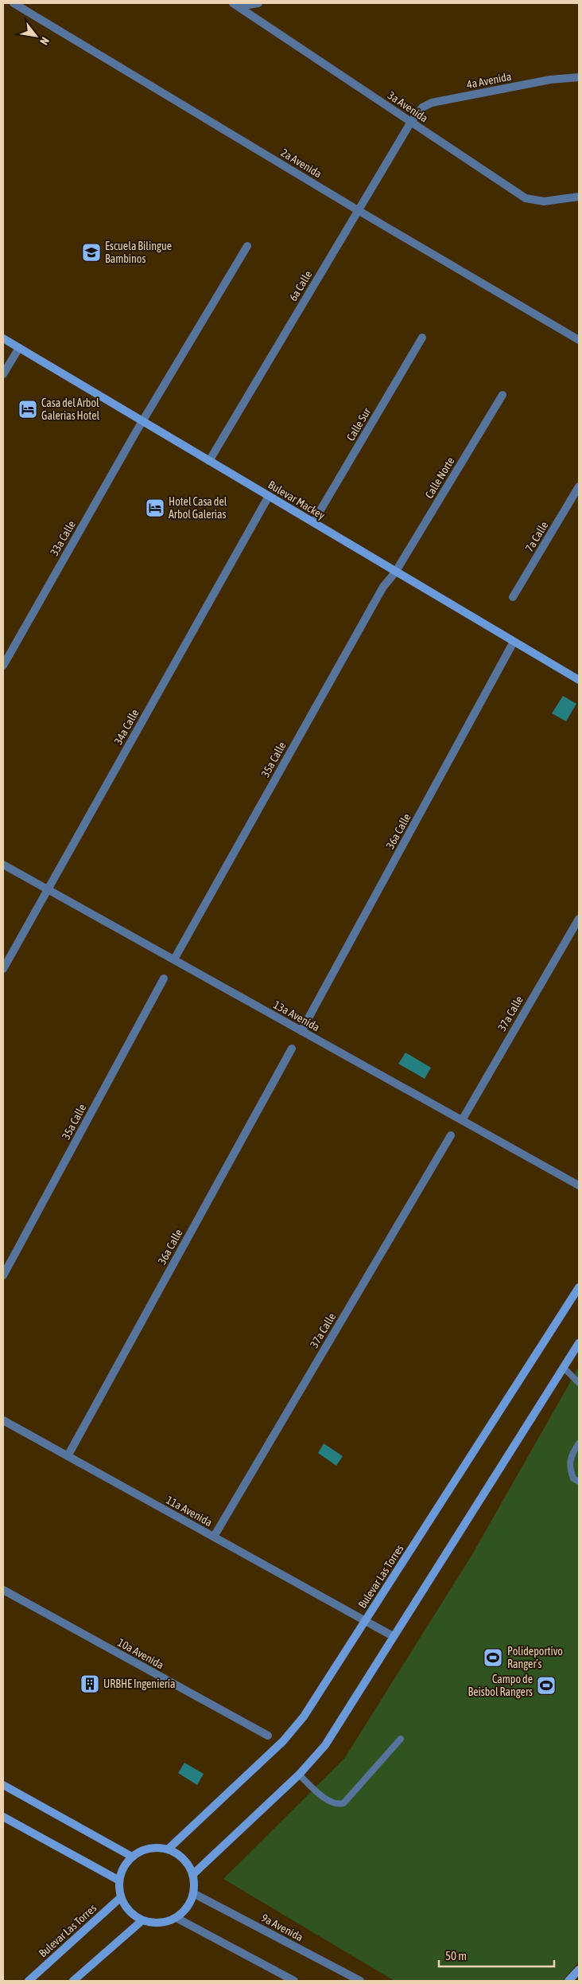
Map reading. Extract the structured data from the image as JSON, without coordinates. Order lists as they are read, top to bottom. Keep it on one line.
{"streets":{"street":["4a Avenida","3a Avenida","2a Avenida","6a Calle","Calle Sur","Calle Norte","Bulevar Mackey","7a Calle","33a Calle","34a Calle","35a Calle","36a Calle","37a Calle","13a Avenida","11a Avenida","Bulevar Las Torres","10a Avenida","9a Avenida"]},"crossings":[["4a Avenida","3a Avenida"],["4a Avenida","6a Calle"],["3a Avenida","6a Calle"],["2a Avenida","6a Calle"],["6a Calle","Bulevar Mackey"],["Calle Sur","Bulevar Mackey"],["Calle Norte","Bulevar Mackey"],["Calle Norte","35a Calle"],["Bulevar Mackey","33a Calle"],["Bulevar Mackey","34a Calle"],["Bulevar Mackey","35a Calle"],["Bulevar Mackey","36a Calle"],["34a Calle","13a Avenida"],["35a Calle","13a Avenida"],["36a Calle","13a Avenida"],["36a Calle","11a Avenida"],["37a Calle","13a Avenida"],["37a Calle","11a Avenida"],["11a Avenida","Bulevar Las Torres"],["Bulevar Las Torres","9a Avenida"]],"places":{"school or university":["Escuela Bilingue Bambinos"],"hotel":["Casa del Arbol Galerias Hotel","Hotel Casa del Arbol Galerias"],"sports":["Polideportivo Ranger´s","Campo de Beisbol Rangers"],"building":["URBHE Ingeniería"]},"scale_bar":"50 m","north":"bottom right"}
